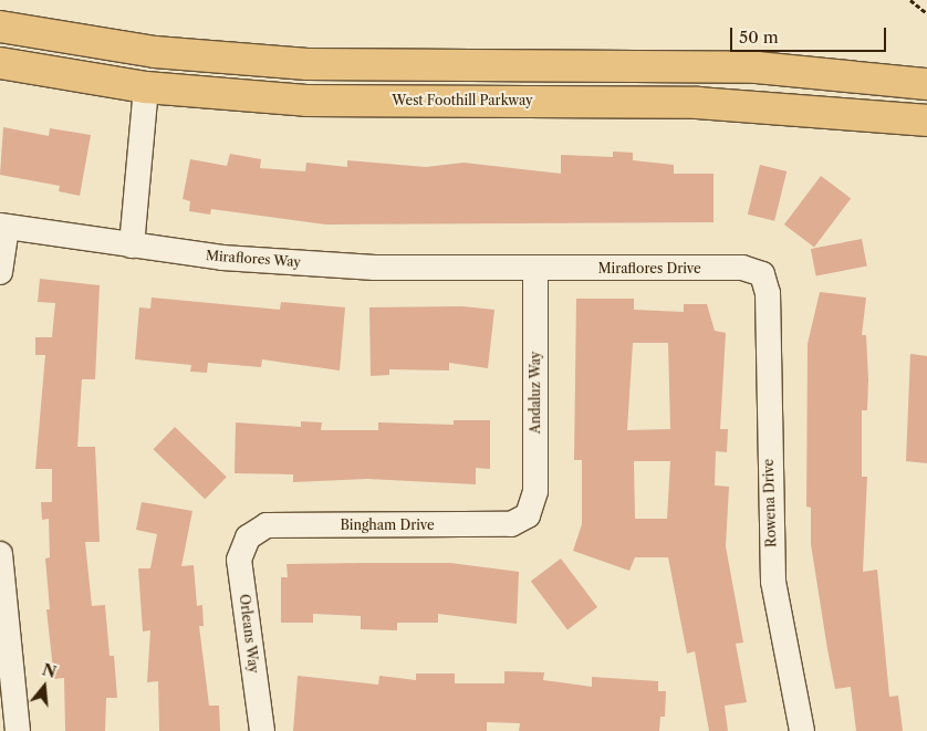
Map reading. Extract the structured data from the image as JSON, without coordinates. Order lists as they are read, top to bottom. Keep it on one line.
{"streets":{"main road":["West Foothill Parkway"],"street":["Miraflores Way","Miraflores Drive","Andaluz Way","Rowena Drive","Bingham Drive","Orleans Way"]},"crossings":[["Miraflores Way","Miraflores Drive"],["Miraflores Way","Andaluz Way"],["Miraflores Drive","Andaluz Way"],["Miraflores Drive","Rowena Drive"],["Andaluz Way","Bingham Drive"],["Bingham Drive","Orleans Way"]],"scale_bar":"50 m","north":"top"}
